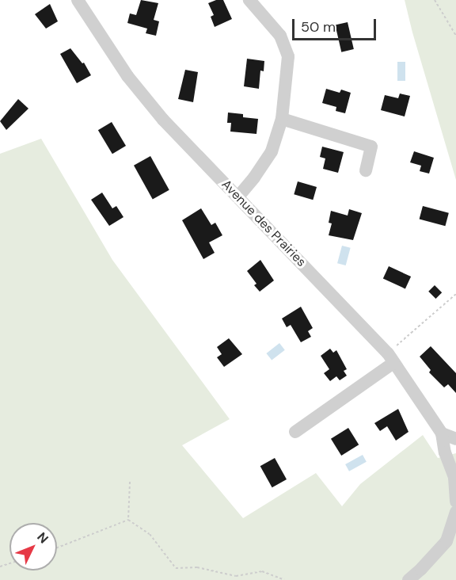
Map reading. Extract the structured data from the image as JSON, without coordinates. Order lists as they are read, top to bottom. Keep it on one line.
{"streets":{"street":["Avenue des Prairies"]},"scale_bar":"50 m","north":"top right"}
